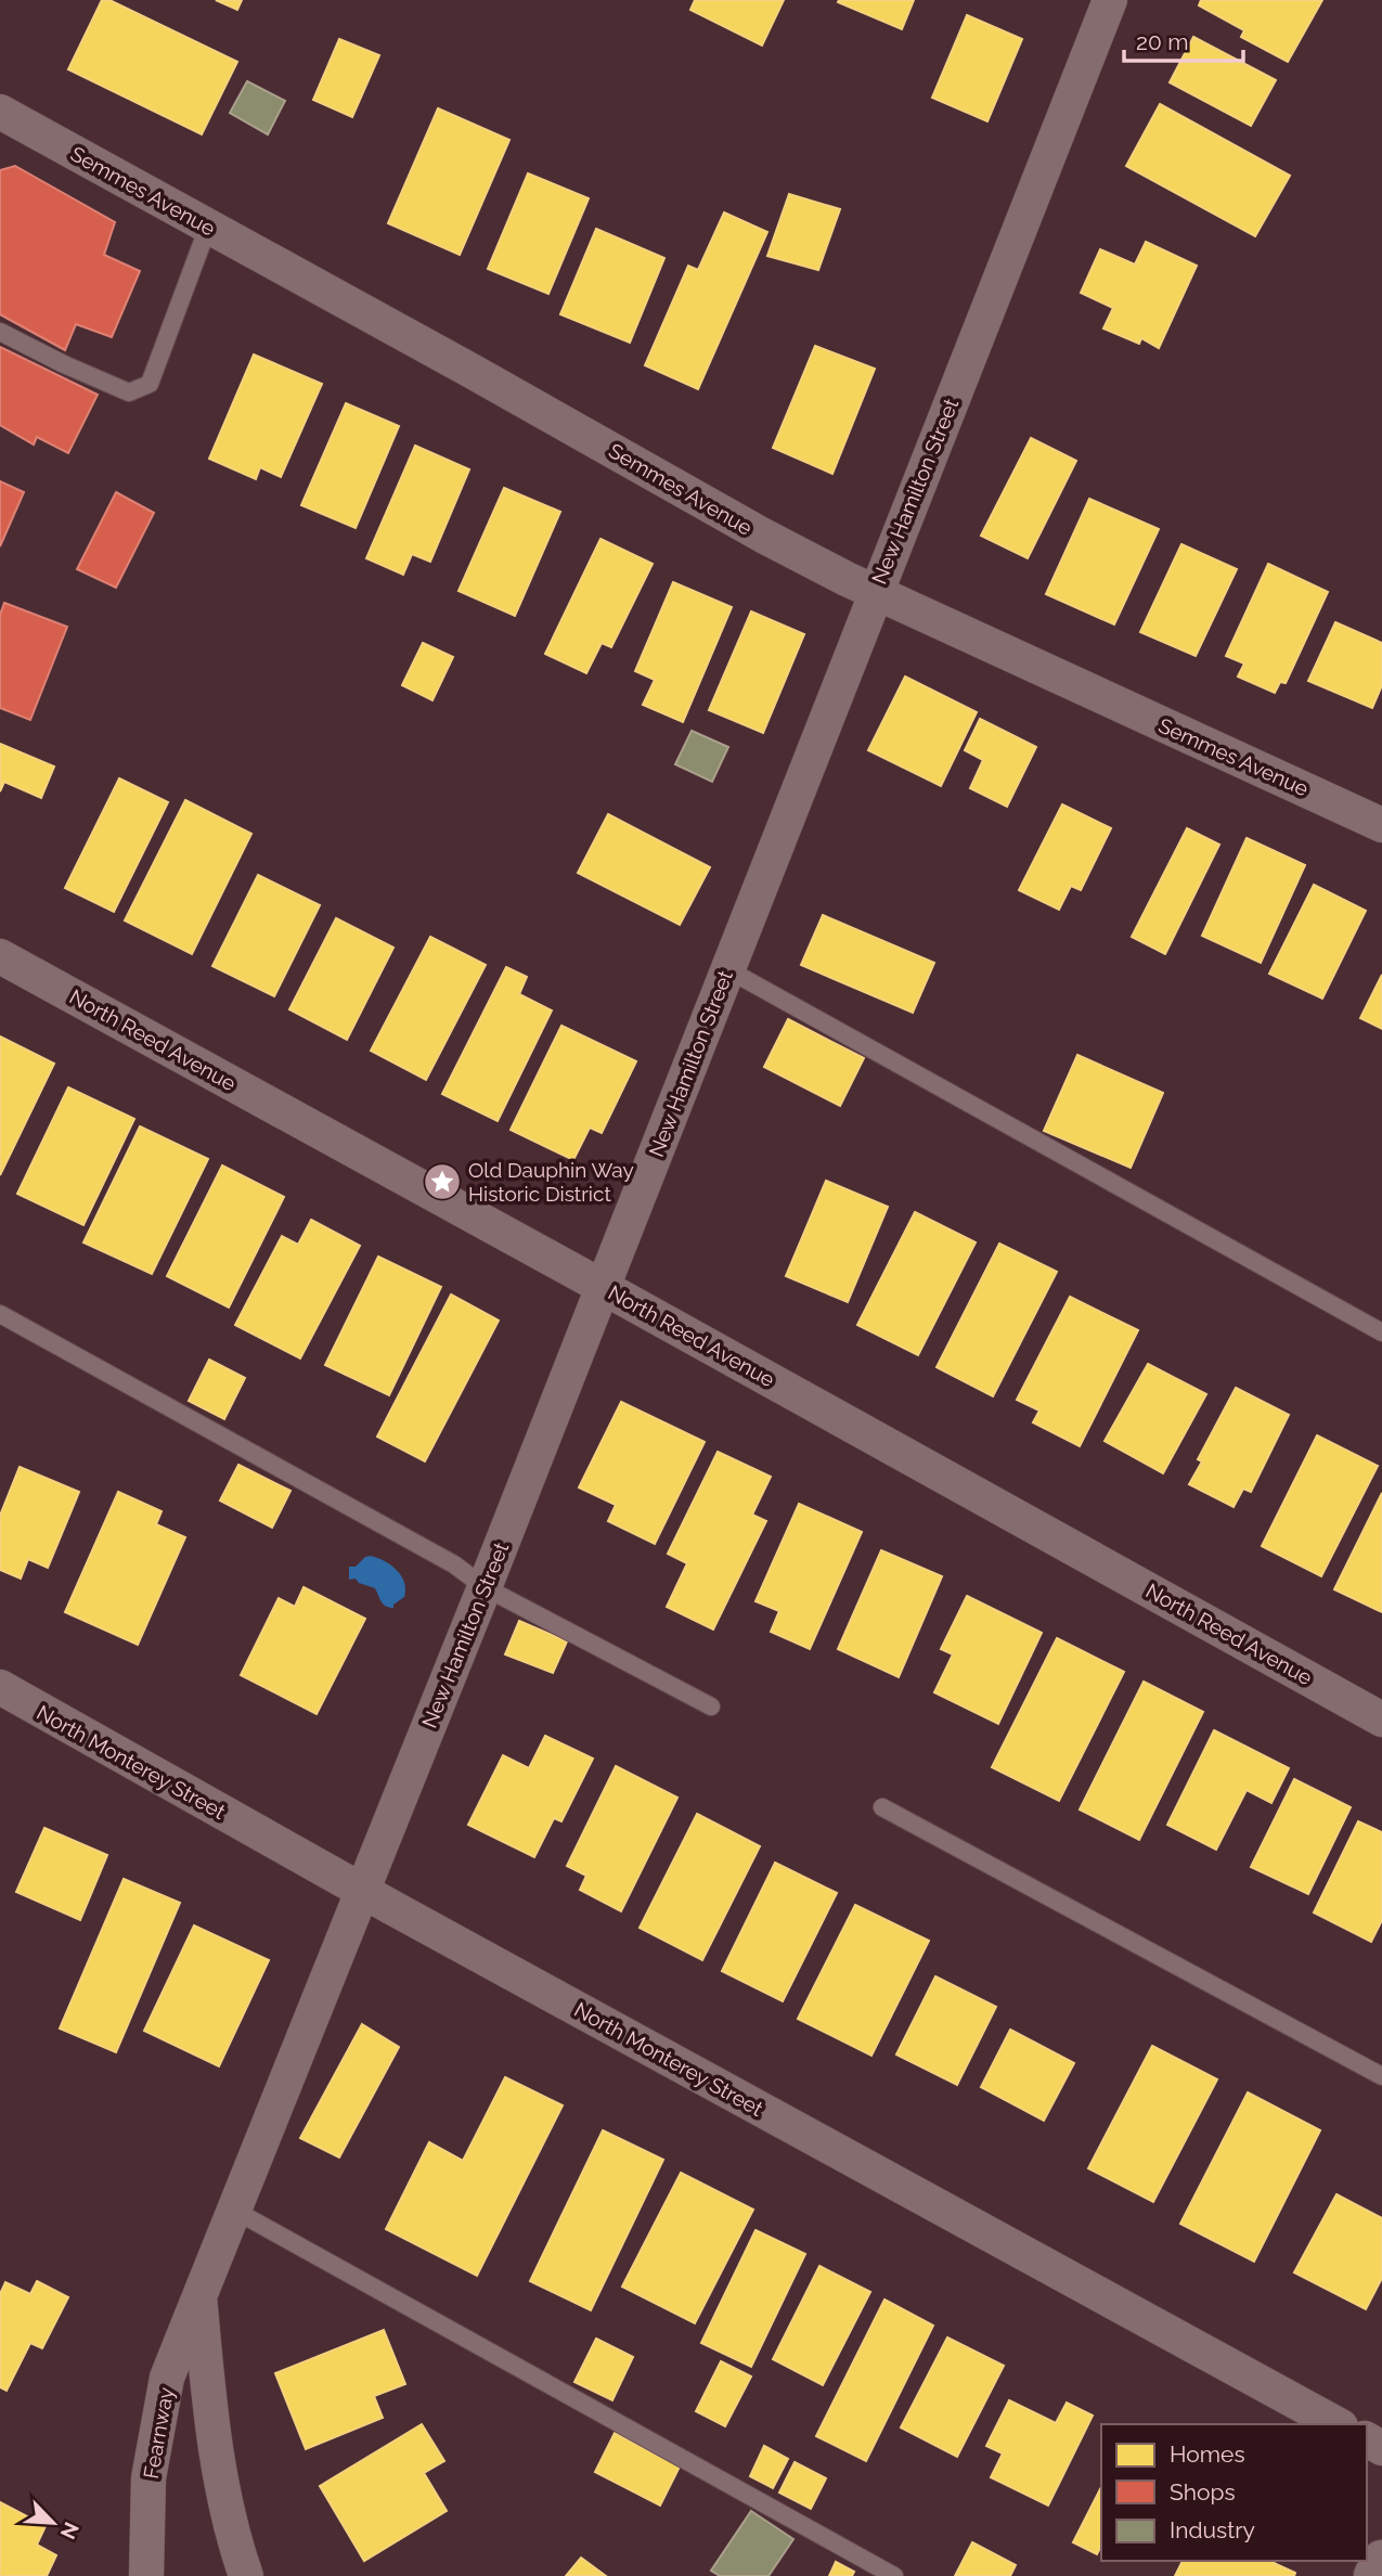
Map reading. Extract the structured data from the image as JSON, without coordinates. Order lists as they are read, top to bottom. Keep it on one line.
{"streets":{"street":["Semmes Avenue","New Hamilton Street","North Reed Avenue","North Monterey Street","Fearnway"]},"crossings":[["Semmes Avenue","New Hamilton Street"],["New Hamilton Street","North Reed Avenue"],["New Hamilton Street","North Monterey Street"],["New Hamilton Street","Fearnway"]],"places":{"place":["Old Dauphin Way Historic District"]},"legend":["Homes","Shops","Industry"],"scale_bar":"20 m","north":"bottom right"}
